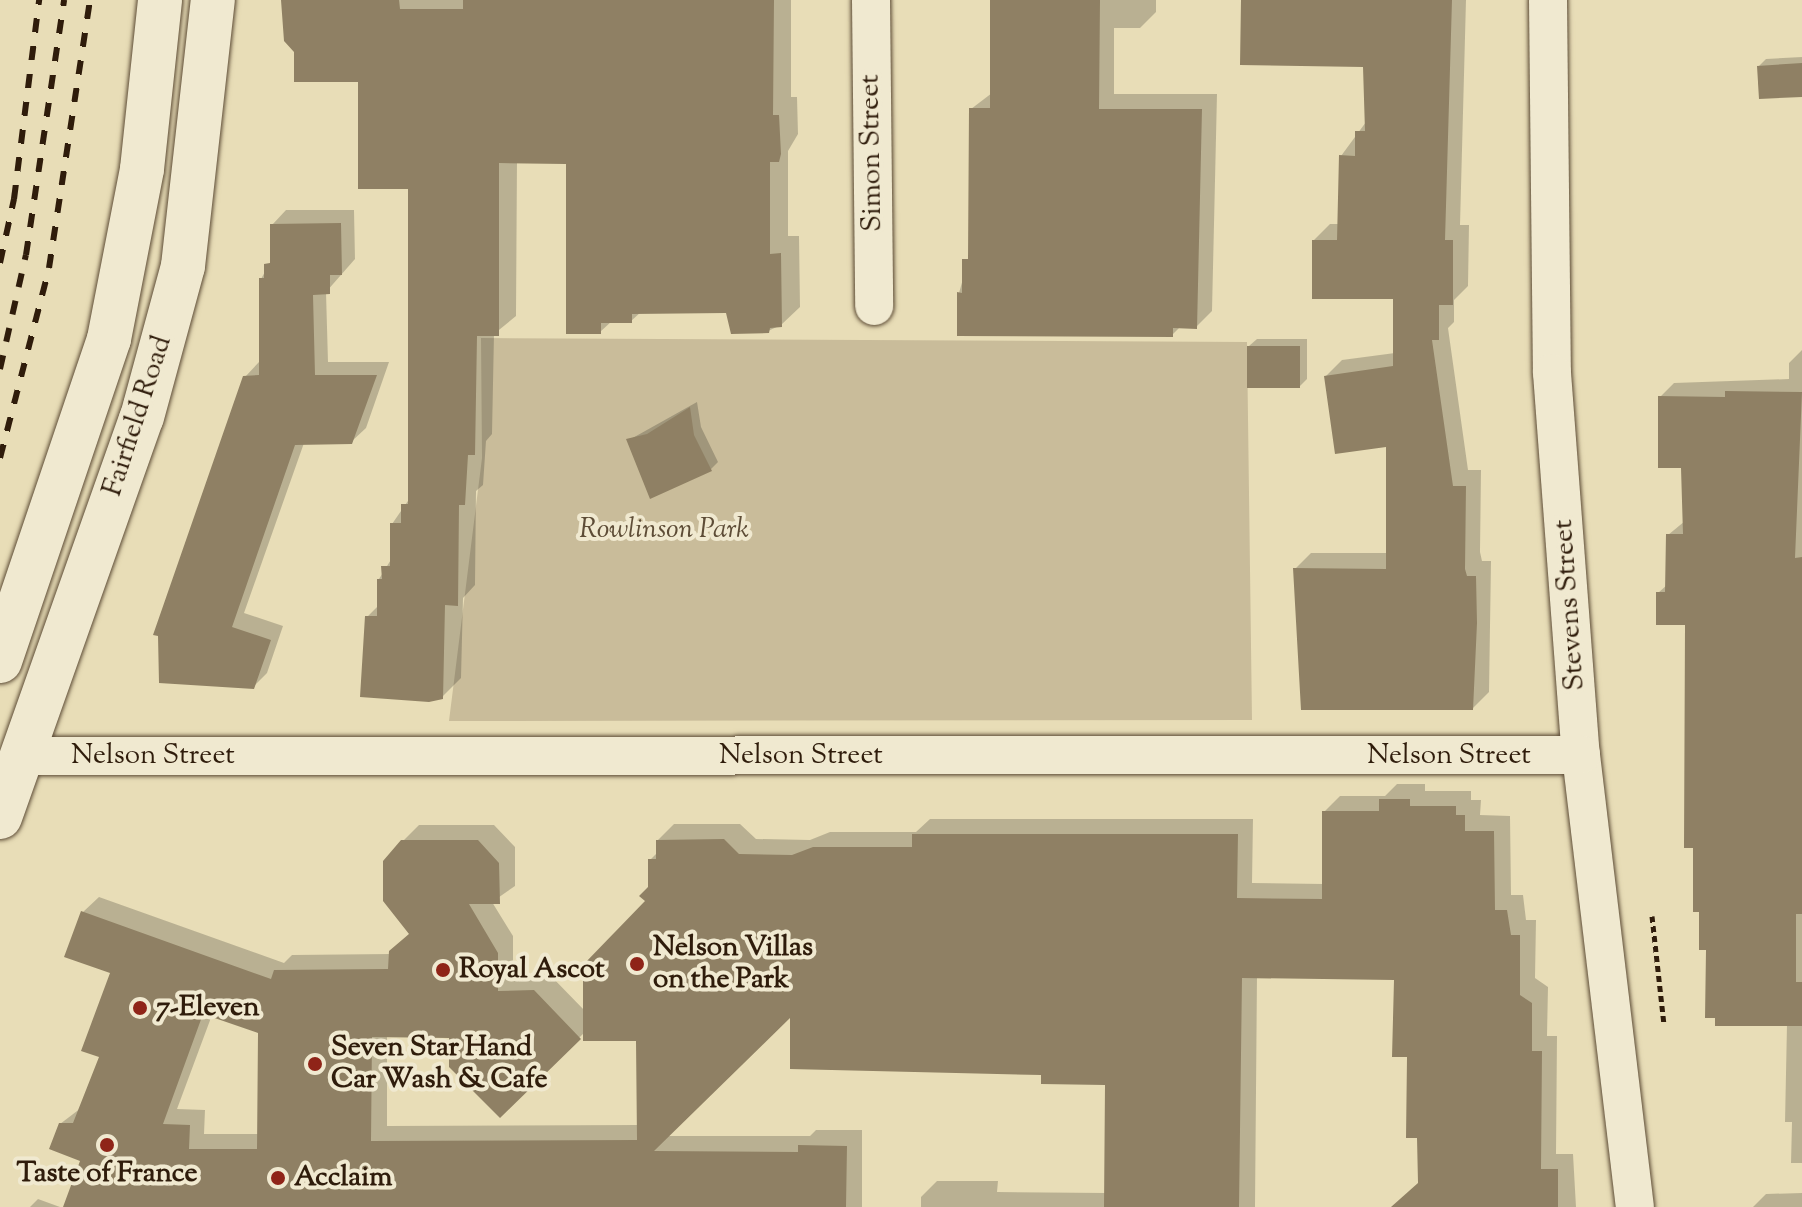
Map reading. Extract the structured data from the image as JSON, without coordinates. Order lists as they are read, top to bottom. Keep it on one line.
{"streets":{"main road":["Fairfield Road"],"street":["Simon Street","Stevens Street","Nelson Street"]},"crossings":[["Fairfield Road","Nelson Street"],["Stevens Street","Nelson Street"]],"parks":["Rowlinson Park"],"places":["Nelson Villas on the Park","Royal Ascot","7-Eleven","Seven Star Hand Car Wash & Cafe","Taste of France","Acclaim"]}
